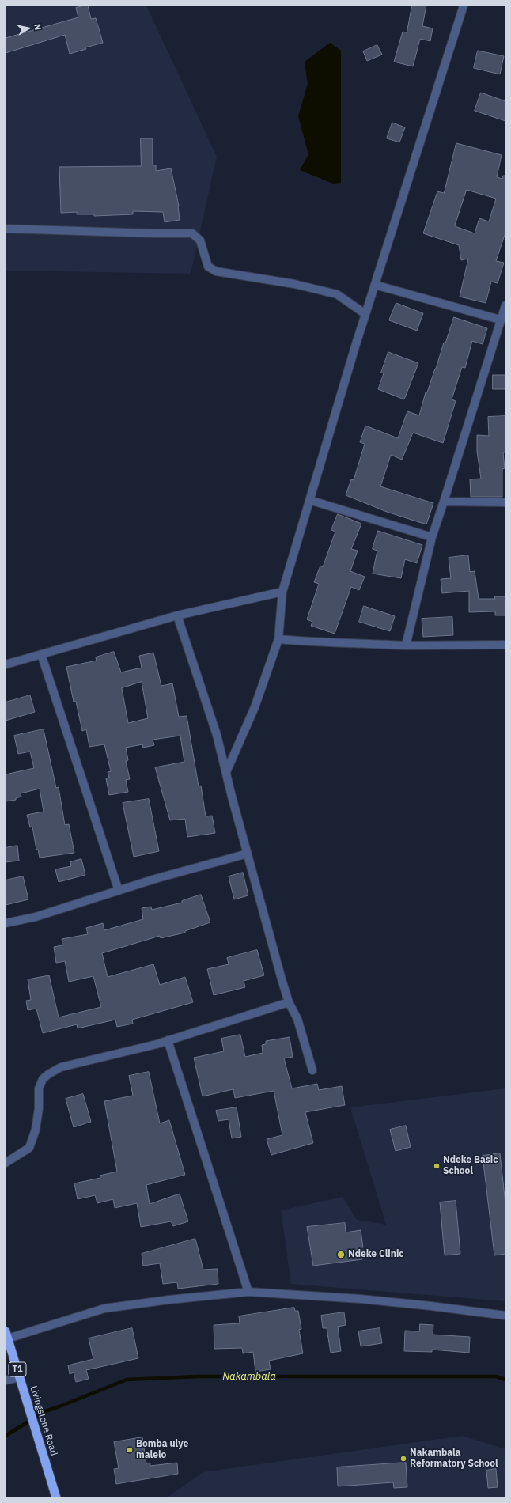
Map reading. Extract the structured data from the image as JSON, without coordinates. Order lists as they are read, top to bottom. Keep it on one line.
{"streets":{"highway":["T1","Livingstone Road"]},"water":["Nakambala"],"places":["Ndeke Basic School","Ndeke Clinic","Bomba ulye malelo","Nakambala Reformatory School"],"north":"right"}
